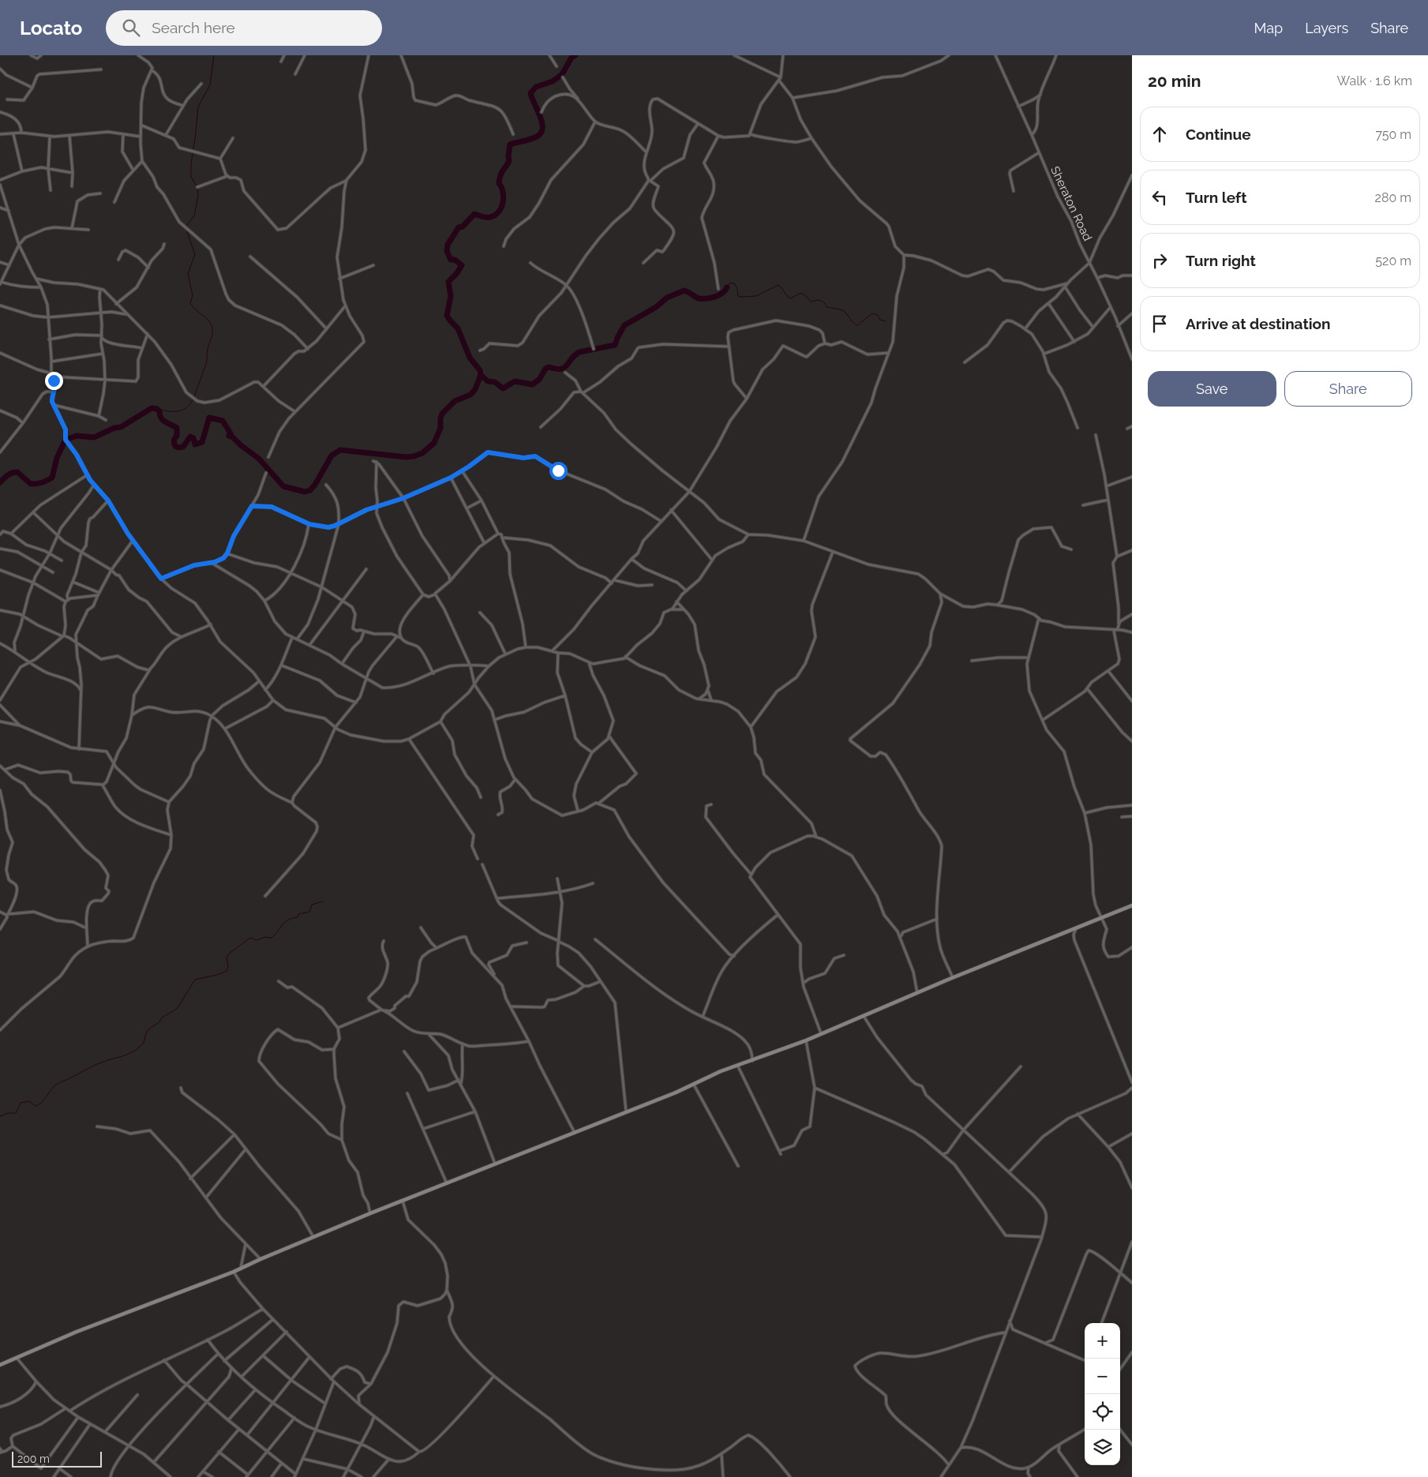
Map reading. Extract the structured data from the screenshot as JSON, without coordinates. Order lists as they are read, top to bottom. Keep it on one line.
{"streets":{"street":["Sheraton Road"]},"scale_bar":"200 m","page":{"header":"Locato","search":"Search here","nav":["Map","Layers","Share"],"heading":["20 min","Walk · 1.6 km"],"list":[["Continue","750 m"],["Turn left","280 m"],["Turn right","520 m"],"Arrive at destination"],"buttons":["Save","Share"],"map_buttons":["+","−"],"scale":"200 m"}}
